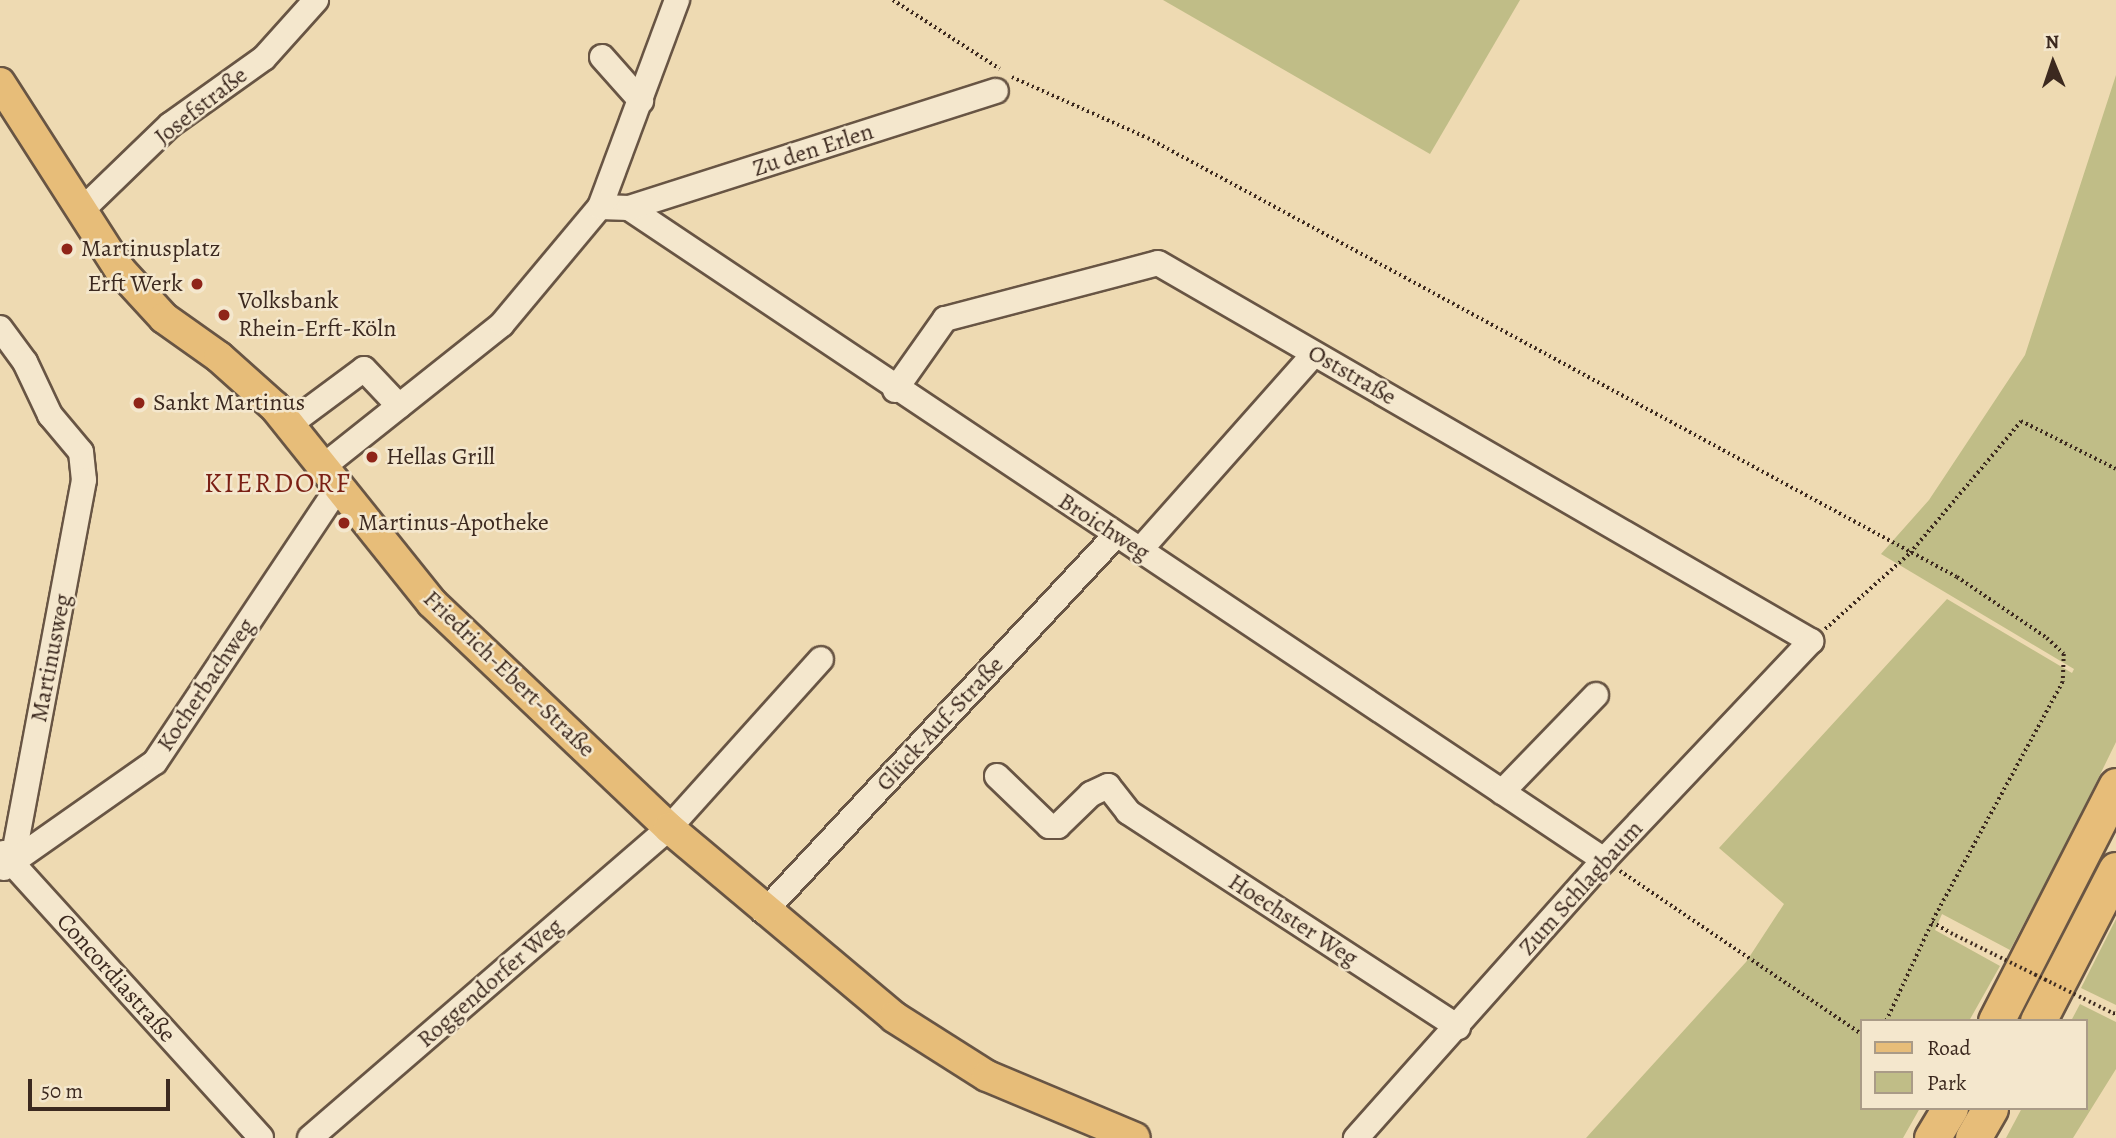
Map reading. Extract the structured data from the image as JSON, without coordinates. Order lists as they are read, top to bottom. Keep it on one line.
{"streets":{"main road":["Friedrich-Ebert-Straße"],"street":["Josefstraße","Zu den Erlen","Oststraße","Broichweg","Martinusweg","Kocherbachweg","Glück-Auf-Straße","Zum Schlagbaum","Hoechster Weg","Concordiastraße","Roggendorfer Weg"]},"crossings":[["Josefstraße","Friedrich-Ebert-Straße"],["Zu den Erlen","Broichweg"],["Oststraße","Broichweg"],["Oststraße","Zum Schlagbaum"],["Broichweg","Glück-Auf-Straße"],["Broichweg","Zum Schlagbaum"],["Martinusweg","Kocherbachweg"],["Martinusweg","Concordiastraße"],["Friedrich-Ebert-Straße","Kocherbachweg"],["Friedrich-Ebert-Straße","Glück-Auf-Straße"],["Friedrich-Ebert-Straße","Roggendorfer Weg"],["Kocherbachweg","Concordiastraße"],["Zum Schlagbaum","Hoechster Weg"]],"districts":["KIERDORF"],"places":["Martinusplatz","Erft Werk","Volksbank Rhein-Erft-Köln","Sankt Martinus","Hellas Grill","Martinus-Apotheke"],"legend":["Road","Park"],"scale_bar":"50 m","north":"top"}
